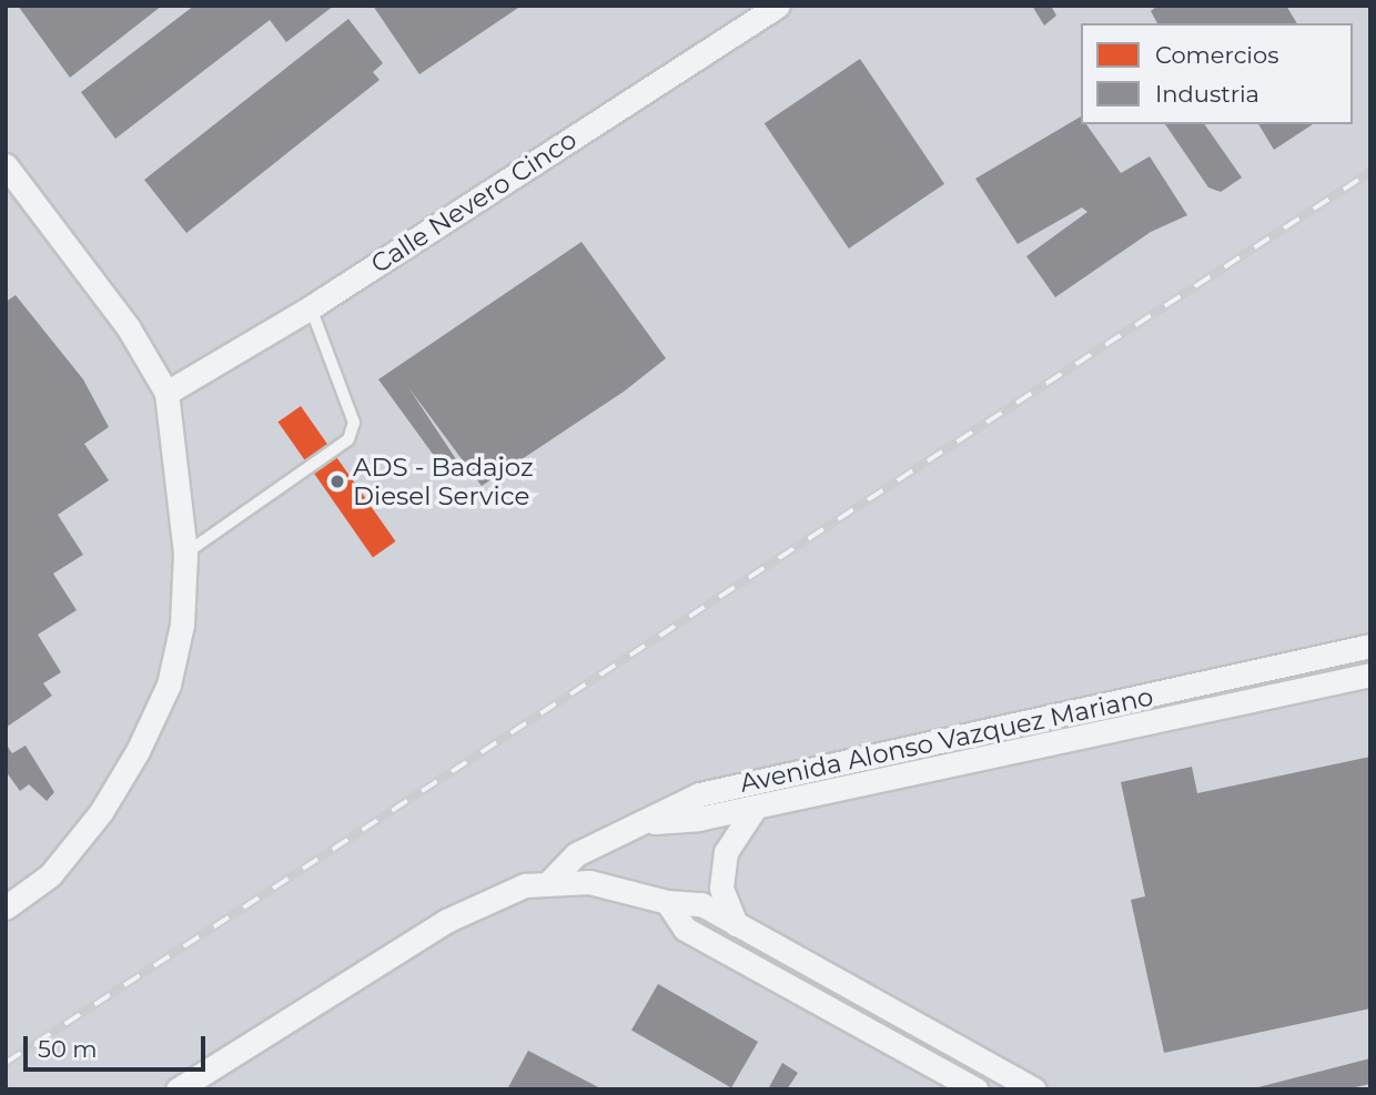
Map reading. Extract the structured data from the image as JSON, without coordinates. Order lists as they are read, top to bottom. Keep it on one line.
{"streets":{"street":["Calle Nevero Cinco","Avenida Alonso Vazquez Mariano"]},"places":["ADS - Badajoz Diesel Service"],"legend":["Comercios","Industria"],"scale_bar":"50 m"}
